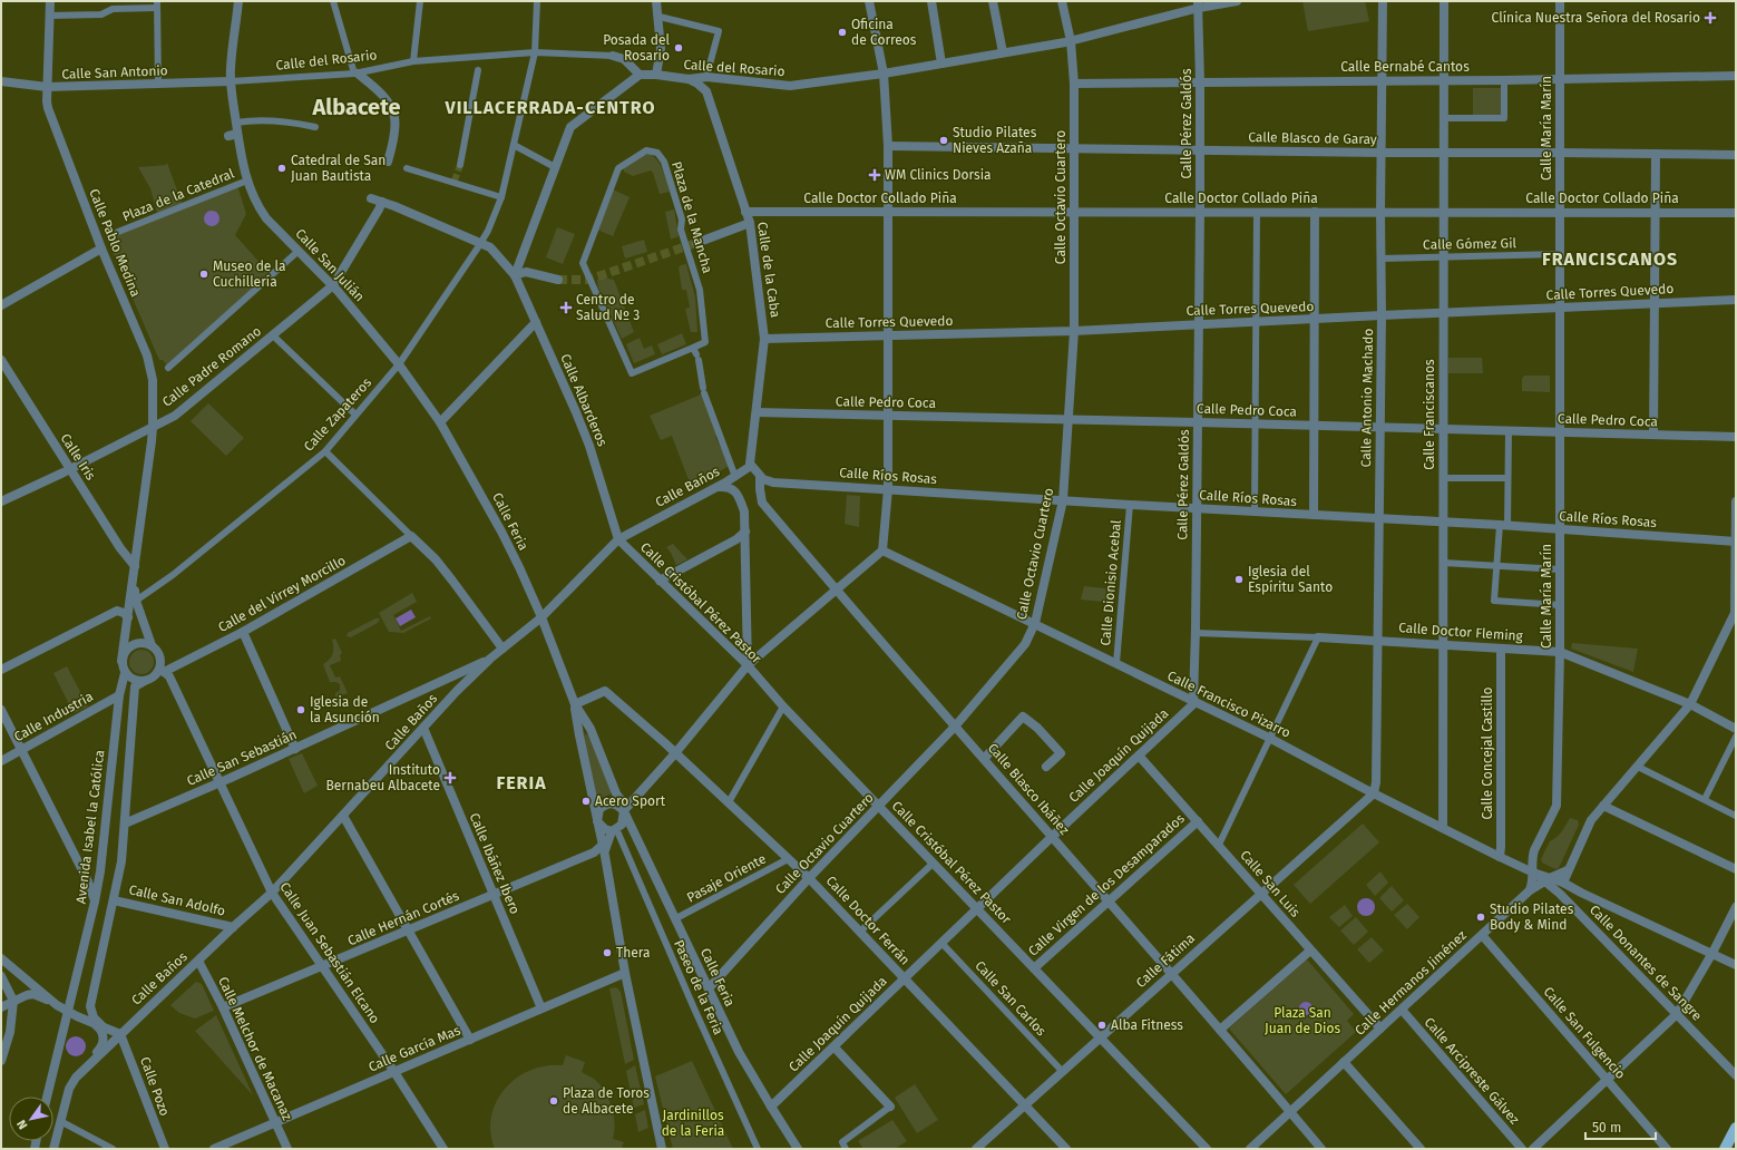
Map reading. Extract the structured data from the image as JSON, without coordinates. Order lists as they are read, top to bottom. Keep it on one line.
{"streets":{"street":["Calle del Rosario","Calle Bernabé Cantos","Calle San Antonio","Calle Pérez Galdós","Calle María Marín","Calle Blasco de Garay","Plaza de la Catedral","Calle Octavio Cuartero","Calle Doctor Collado Piña","Plaza de la Mancha","Calle Pablo Medina","Calle Gómez Gil","Calle San Julián","Calle de la Caba","Calle Torres Quevedo","Calle Padre Romano","Calle Antonio Machado","Calle Albarderos","Calle Pedro Coca","Calle Zapateros","Calle Franciscanos","Calle Iris","Calle Ríos Rosas","Calle Baños","Calle Feria","Calle Dionisio Acebal","Calle del Virrey Morcillo","Calle Cristóbal Pérez Pastor","Calle Doctor Fleming","Calle Francisco Pizarro","Calle Industria","Calle Concejal Castillo","Calle Joaquín Quijada","Calle San Sebastián","Calle Blasco Ibáñez","Avenida Isabel la Católica","Calle Ibáñez Ibero","Pasaje Oriente","Calle San Luis","Calle Virgen de los Desamparados","Calle San Adolfo","Calle Hernán Cortés","Calle Doctor Ferrán","Calle Juan Sebastián Elcano","Calle Fátima","Calle Donantes de Sangre","Calle Hermanos Jiménez","Paseo de la Feria","Calle San Carlos","Calle San Fulgencio","Calle Melchor de Macanaz","Calle García Mas","Calle Arcipreste Gálvez","Calle Pozo"]},"crossings":[["Calle del Rosario","Calle San Antonio"],["Calle del Rosario","Calle Pérez Galdós"],["Calle del Rosario","Calle Octavio Cuartero"],["Calle del Rosario","Calle San Julián"],["Calle del Rosario","Calle de la Caba"],["Calle del Rosario","Calle Zapateros"],["Calle Bernabé Cantos","Calle Pérez Galdós"],["Calle Bernabé Cantos","Calle María Marín"],["Calle Bernabé Cantos","Calle Octavio Cuartero"],["Calle Bernabé Cantos","Calle Antonio Machado"],["Calle Bernabé Cantos","Calle Franciscanos"],["Calle San Antonio","Calle Pablo Medina"],["Calle San Antonio","Calle San Julián"],["Calle Pérez Galdós","Calle Blasco de Garay"],["Calle Pérez Galdós","Calle Doctor Collado Piña"],["Calle Pérez Galdós","Calle Torres Quevedo"],["Calle Pérez Galdós","Calle Pedro Coca"],["Calle Pérez Galdós","Calle Ríos Rosas"],["Calle Pérez Galdós","Calle Doctor Fleming"],["Calle Pérez Galdós","Calle Francisco Pizarro"],["Calle Pérez Galdós","Calle Joaquín Quijada"],["Calle María Marín","Calle Blasco de Garay"],["Calle María Marín","Calle Doctor Collado Piña"],["Calle María Marín","Calle Gómez Gil"],["Calle María Marín","Calle Torres Quevedo"],["Calle María Marín","Calle Pedro Coca"],["Calle María Marín","Calle Ríos Rosas"],["Calle María Marín","Calle Doctor Fleming"],["Calle María Marín","Calle Francisco Pizarro"],["Calle Blasco de Garay","Calle Octavio Cuartero"],["Calle Blasco de Garay","Calle Antonio Machado"],["Calle Blasco de Garay","Calle Franciscanos"],["Plaza de la Catedral","Calle San Julián"],["Calle Octavio Cuartero","Calle Doctor Collado Piña"],["Calle Octavio Cuartero","Calle Torres Quevedo"],["Calle Octavio Cuartero","Calle Pedro Coca"],["Calle Octavio Cuartero","Calle Ríos Rosas"],["Calle Octavio Cuartero","Calle Feria"],["Calle Octavio Cuartero","Calle Cristóbal Pérez Pastor"],["Calle Octavio Cuartero","Calle Francisco Pizarro"],["Calle Octavio Cuartero","Calle Blasco Ibáñez"],["Calle Octavio Cuartero","Calle Doctor Ferrán"],["Calle Doctor Collado Piña","Calle de la Caba"],["Calle Doctor Collado Piña","Calle Antonio Machado"],["Calle Doctor Collado Piña","Calle Franciscanos"],["Calle Pablo Medina","Calle Padre Romano"],["Calle Gómez Gil","Calle Antonio Machado"],["Calle Gómez Gil","Calle Franciscanos"],["Calle San Julián","Calle Padre Romano"],["Calle San Julián","Calle Zapateros"],["Calle San Julián","Calle Feria"],["Calle de la Caba","Calle Torres Quevedo"],["Calle de la Caba","Calle Pedro Coca"],["Calle de la Caba","Calle Baños"],["Calle Torres Quevedo","Calle Antonio Machado"],["Calle Torres Quevedo","Calle Franciscanos"],["Calle Padre Romano","Calle Albarderos"],["Calle Padre Romano","Calle Iris"],["Calle Antonio Machado","Calle Pedro Coca"],["Calle Antonio Machado","Calle Ríos Rosas"],["Calle Antonio Machado","Calle Doctor Fleming"],["Calle Antonio Machado","Calle Francisco Pizarro"],["Calle Antonio Machado","Calle Fátima"],["Calle Albarderos","Calle Zapateros"],["Calle Albarderos","Calle Baños"],["Calle Albarderos","Calle Cristóbal Pérez Pastor"],["Calle Pedro Coca","Calle Franciscanos"],["Calle Zapateros","Calle Feria"],["Calle Franciscanos","Calle Ríos Rosas"],["Calle Franciscanos","Calle Doctor Fleming"],["Calle Franciscanos","Calle Francisco Pizarro"],["Calle Ríos Rosas","Calle Dionisio Acebal"],["Calle Ríos Rosas","Calle Blasco Ibáñez"],["Calle Baños","Calle Feria"],["Calle Baños","Calle Cristóbal Pérez Pastor"],["Calle Baños","Calle San Sebastián"],["Calle Baños","Calle Ibáñez Ibero"],["Calle Baños","Calle San Adolfo"],["Calle Baños","Calle Juan Sebastián Elcano"],["Calle Baños","Calle Melchor de Macanaz"],["Calle Baños","Calle Pozo"],["Calle Feria","Calle Joaquín Quijada"],["Calle Feria","Pasaje Oriente"],["Calle Feria","Calle Hernán Cortés"],["Calle Feria","Calle Doctor Ferrán"],["Calle Feria","Paseo de la Feria"],["Calle Feria","Calle García Mas"],["Calle Dionisio Acebal","Calle Francisco Pizarro"],["Calle del Virrey Morcillo","Avenida Isabel la Católica"],["Calle del Virrey Morcillo","Calle Juan Sebastián Elcano"],["Calle Cristóbal Pérez Pastor","Calle Joaquín Quijada"],["Calle Cristóbal Pérez Pastor","Calle Virgen de los Desamparados"],["Calle Cristóbal Pérez Pastor","Calle Fátima"],["Calle Doctor Fleming","Calle Concejal Castillo"],["Calle Francisco Pizarro","Calle Concejal Castillo"],["Calle Francisco Pizarro","Calle Joaquín Quijada"],["Calle Francisco Pizarro","Calle Fátima"],["Calle Francisco Pizarro","Calle Donantes de Sangre"],["Calle Francisco Pizarro","Calle Hermanos Jiménez"],["Calle Industria","Avenida Isabel la Católica"],["Calle Joaquín Quijada","Calle Blasco Ibáñez"],["Calle Joaquín Quijada","Calle San Luis"],["Calle Joaquín Quijada","Calle Doctor Ferrán"],["Calle Joaquín Quijada","Calle San Carlos"],["Calle San Sebastián","Calle Juan Sebastián Elcano"],["Calle Blasco Ibáñez","Calle Virgen de los Desamparados"],["Calle Blasco Ibáñez","Calle Fátima"],["Calle Blasco Ibáñez","Calle Hermanos Jiménez"],["Avenida Isabel la Católica","Calle Juan Sebastián Elcano"],["Calle Ibáñez Ibero","Calle Hernán Cortés"],["Calle Ibáñez Ibero","Calle García Mas"],["Pasaje Oriente","Calle Doctor Ferrán"],["Calle San Luis","Calle Virgen de los Desamparados"],["Calle San Luis","Calle Fátima"],["Calle San Luis","Calle Hermanos Jiménez"],["Calle Hernán Cortés","Calle Juan Sebastián Elcano"],["Calle Hernán Cortés","Calle Melchor de Macanaz"],["Calle Doctor Ferrán","Calle Fátima"],["Calle Juan Sebastián Elcano","Calle García Mas"],["Calle Fátima","Calle San Carlos"],["Calle Donantes de Sangre","Calle Hermanos Jiménez"],["Calle Hermanos Jiménez","Calle San Fulgencio"],["Calle Hermanos Jiménez","Calle Arcipreste Gálvez"],["Calle Melchor de Macanaz","Calle García Mas"]],"districts":["Albacete","VILLACERRADA-CENTRO","FRANCISCANOS","FERIA"],"parks":["Plaza San Juan de Dios","Jardinillos de la Feria"],"places":{"health":["Clínica Nuestra Señora del Rosario","WM Clinics Dorsia","Centro de Salud Nº 3","Instituto Bernabeu Albacete"],"other":["Oficina de Correos","Posada del Rosario","Studio Pilates Nieves Azaña","Catedral de San Juan Bautista","Museo de la Cuchillería","Iglesia del Espíritu Santo","Iglesia de la Asunción","Acero Sport","Studio Pilates Body & Mind","Thera","Alba Fitness","Plaza de Toros de Albacete"]},"scale_bar":"50 m","north":"bottom left"}
